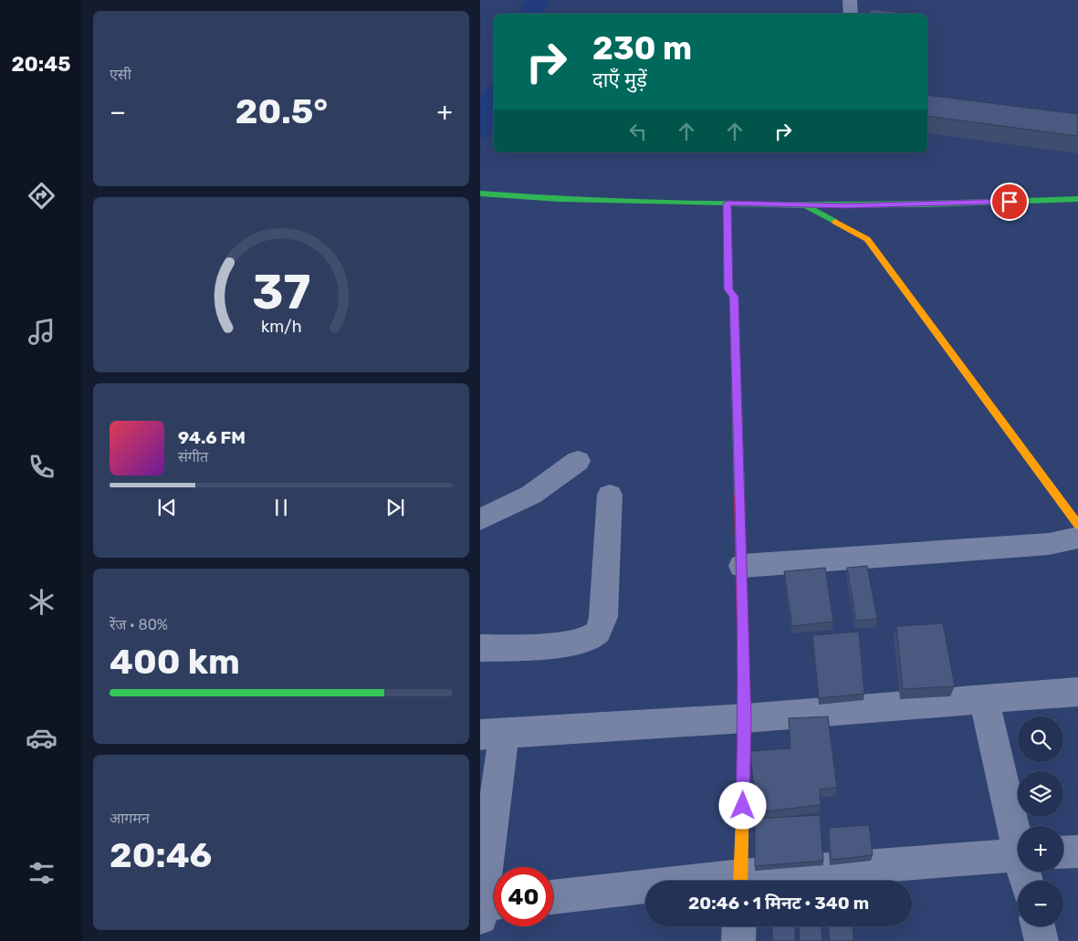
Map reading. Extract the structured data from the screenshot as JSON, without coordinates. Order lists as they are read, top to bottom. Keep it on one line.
{"page":{"tabs":"20:45","tile":["एसी",["रेंज · 80%","400 km"],["आगमन","20:46"]],"turn":["230 m","दाएँ मुड़ें"],"heat":["−","20.5°","+"],"song":["94.6 FM","संगीत"],"map_buttons":["+","−"],"limit":"40","trip":"20:46 · 1 मिनट · 340 m","gauge":["37","km/h"]}}
